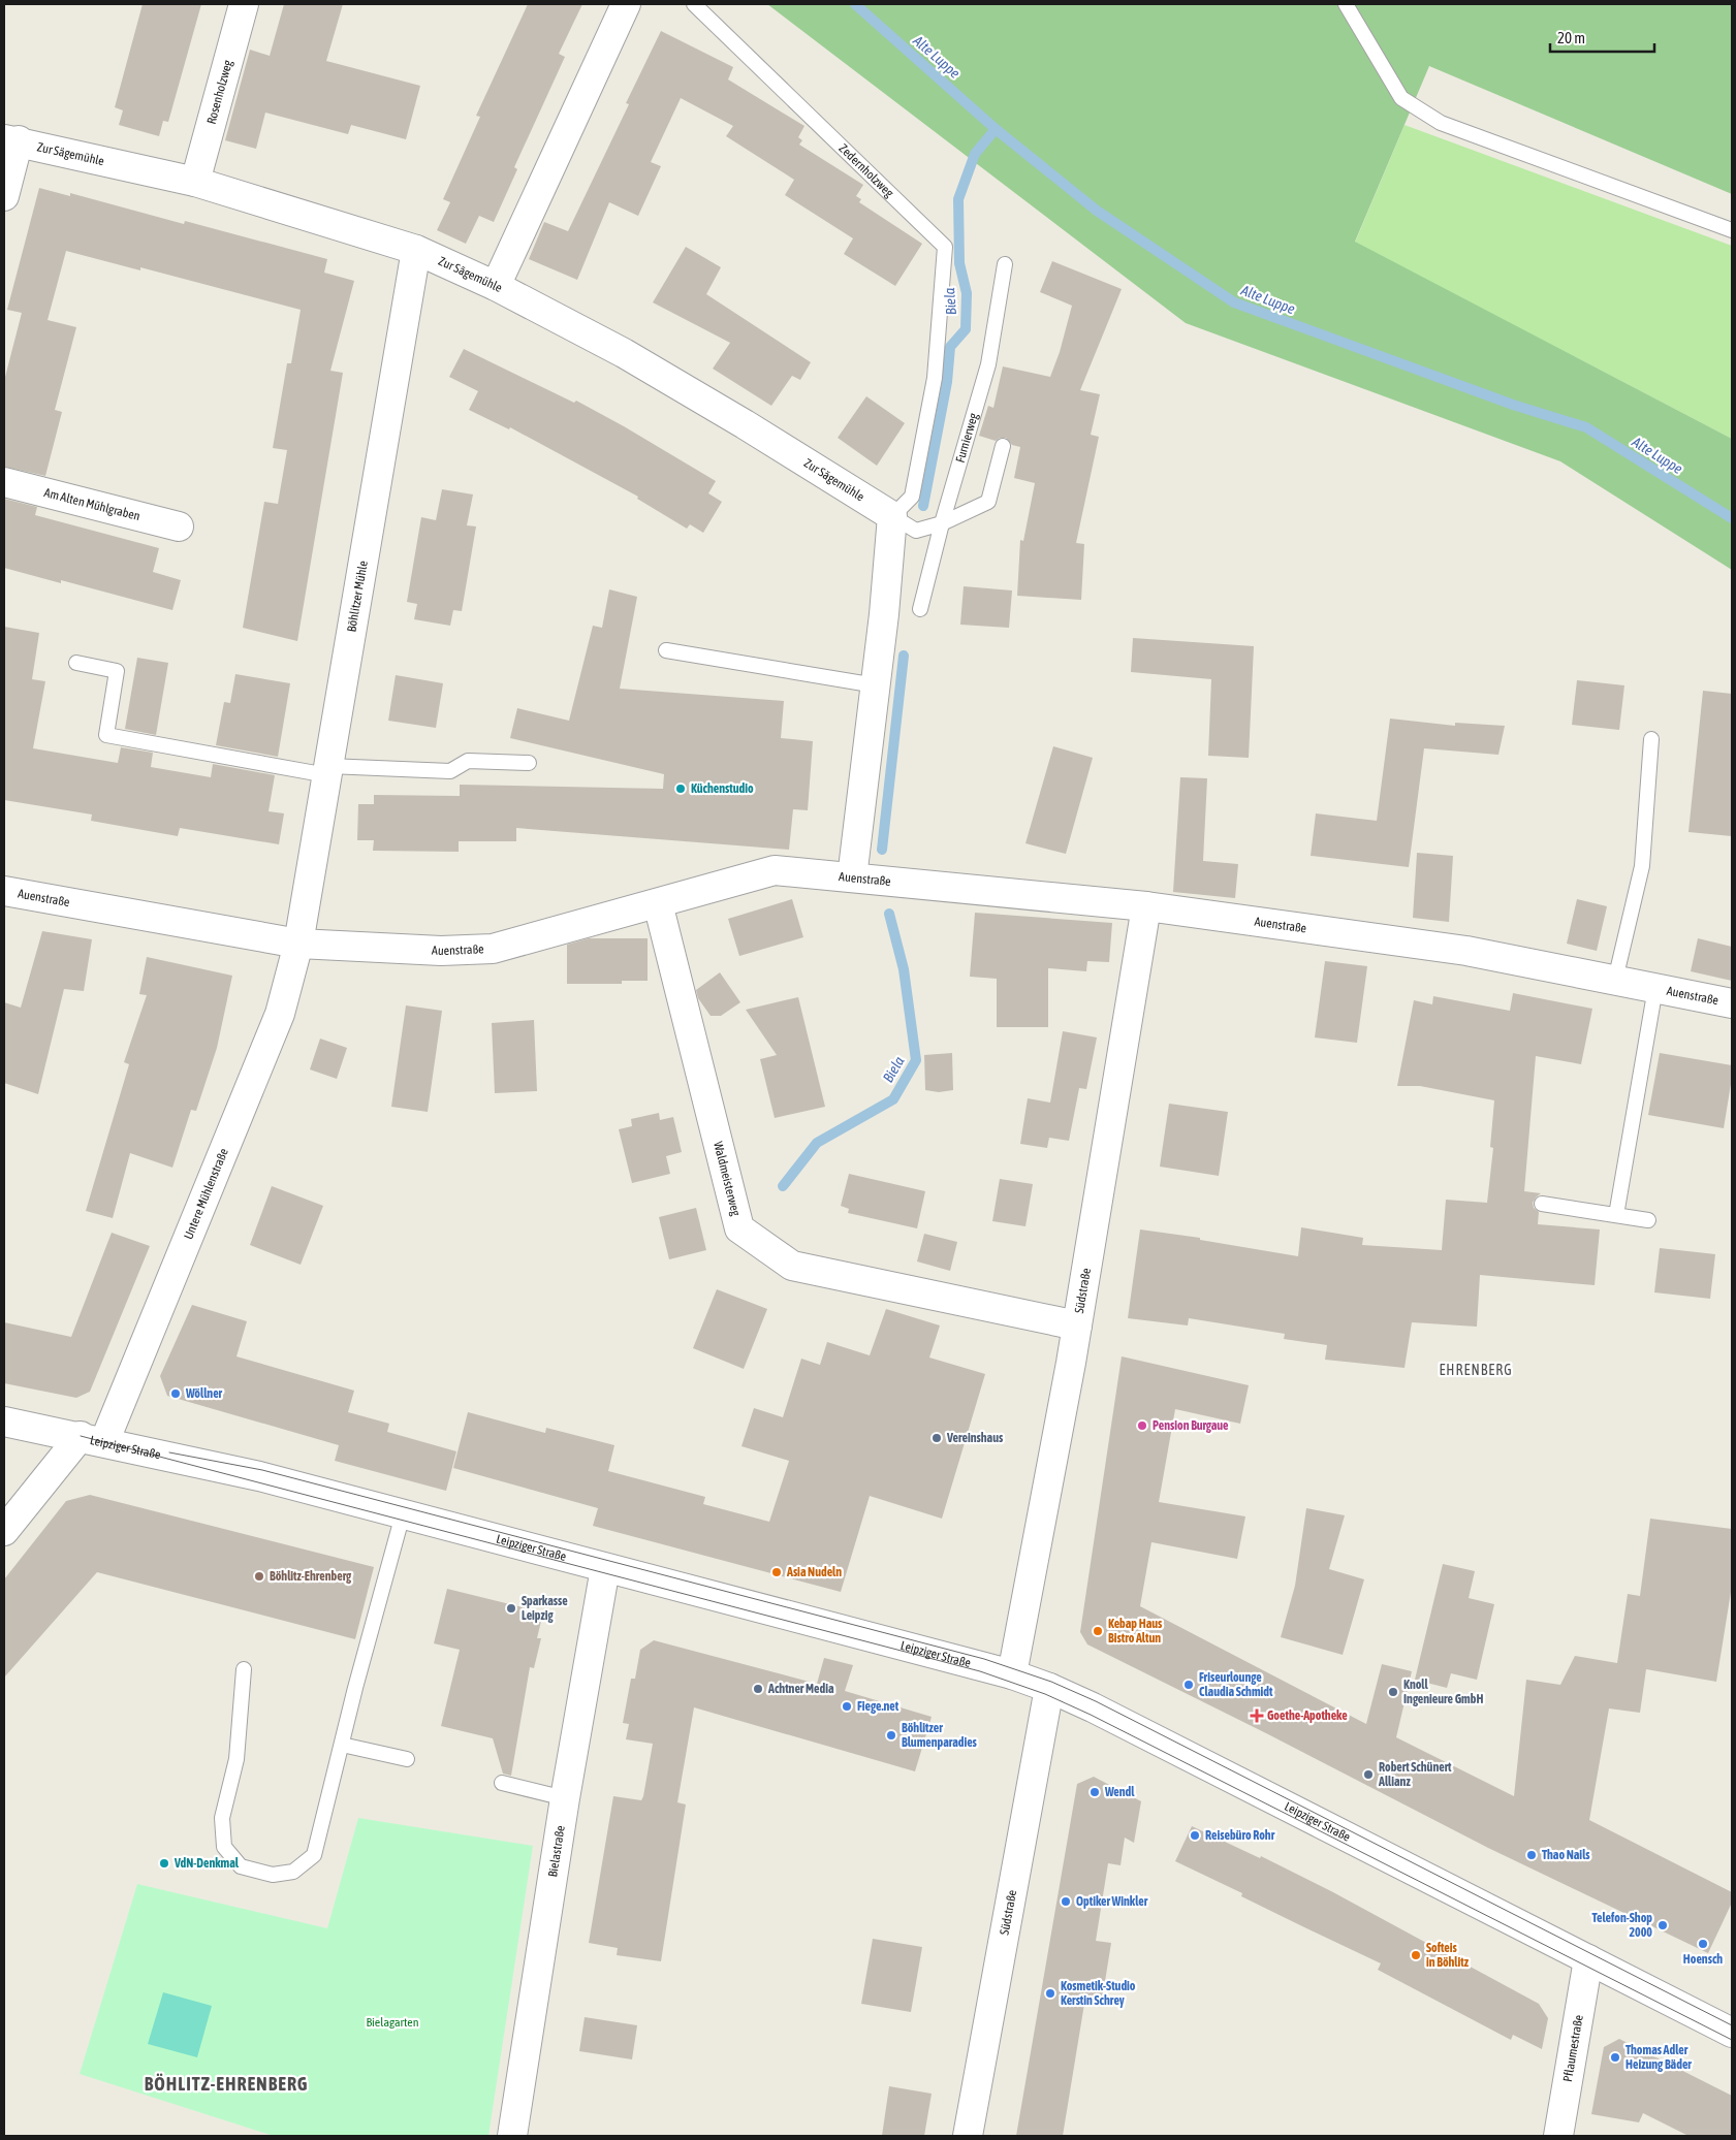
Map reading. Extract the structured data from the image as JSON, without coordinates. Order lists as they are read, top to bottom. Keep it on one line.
{"streets":{"street":["Rosenholzweg","Zur Sägemühle","Am Alten Mühlgraben","Böhlitzer Mühle","Auenstraße","Waldmeisterweg","Untere Mühlenstraße","Südstraße","Leipziger Straße","Bielastraße","Pflaumestraße"],"lane":["Zedernholzweg","Furnierweg"]},"crossings":[["Rosenholzweg","Zur Sägemühle"],["Zur Sägemühle","Zedernholzweg"],["Zur Sägemühle","Böhlitzer Mühle"],["Böhlitzer Mühle","Auenstraße"],["Böhlitzer Mühle","Untere Mühlenstraße"],["Auenstraße","Waldmeisterweg"],["Auenstraße","Untere Mühlenstraße"],["Auenstraße","Südstraße"],["Waldmeisterweg","Südstraße"],["Untere Mühlenstraße","Leipziger Straße"],["Südstraße","Leipziger Straße"],["Leipziger Straße","Bielastraße"],["Leipziger Straße","Pflaumestraße"]],"districts":["EHRENBERG","BÖHLITZ-EHRENBERG"],"water":["Alte Luppe","Biela"],"parks":["Bielagarten"],"places":{"other":["Küchenstudio","Wöllner","Pension Burgaue","Vereinshaus","Asia Nudeln","Böhlitz-Ehrenberg","Sparkasse Leipzig","Kebap Haus Bistro Altun","Friseurlounge Claudia Schmidt","Achtner Media","Knoll Ingenieure GmbH","Fiege.net","Böhlitzer Blumenparadies","Robert Schünert Allianz","Wendl","Reisebüro Rohr","Thao Nails","VdN-Denkmal","Optiker Winkler","Telefon-Shop 2000","Hoensch","Softeis in Böhlitz","Kosmetik-Studio Kerstin Schrey","Thomas Adler Heizung Bäder"],"health":["Goethe-Apotheke"]},"scale_bar":"20 m"}
